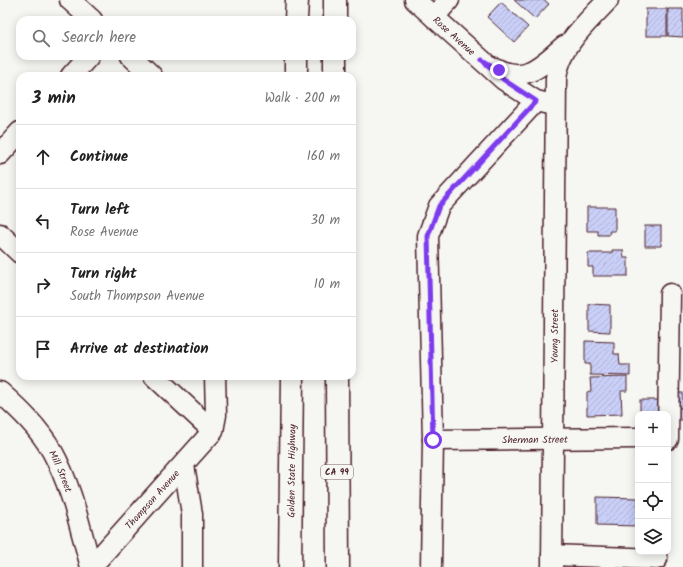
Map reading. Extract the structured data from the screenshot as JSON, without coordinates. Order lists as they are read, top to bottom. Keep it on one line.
{"streets":{"highway":["Golden State Highway","CA 99"],"street":["Rose Avenue","Young Street","Sherman Street","Mill Street","Thompson Avenue"]},"crossings":[["Rose Avenue","Young Street"],["Young Street","Sherman Street"],["Mill Street","Thompson Avenue"]],"page":{"search":"Search here","heading":["3 min","Walk · 200 m"],"list":[["Continue","160 m"],["Turn left","Rose Avenue","30 m"],["Turn right","South Thompson Avenue","10 m"],"Arrive at destination"],"map_buttons":["+","−"]}}
